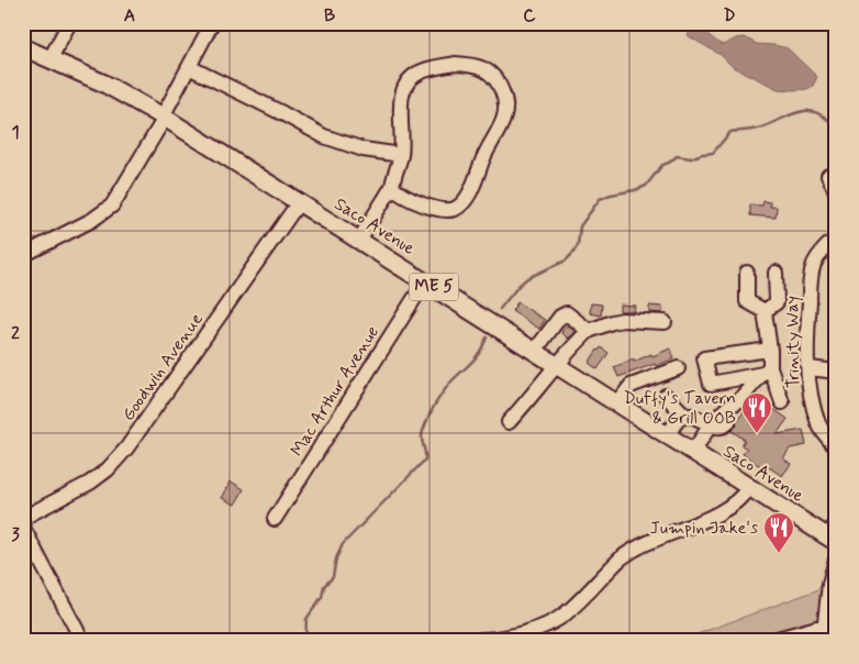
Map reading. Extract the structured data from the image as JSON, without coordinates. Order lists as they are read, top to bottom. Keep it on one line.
{"streets":{"main road":["Saco Avenue","ME 5"],"street":["Trinity Way","Goodwin Avenue","Mac Arthur Avenue"]},"crossings":[["Saco Avenue","Goodwin Avenue"],["Saco Avenue","Mac Arthur Avenue"]],"places":{"restaurant":["Duffy's Tavern & Grill OOB","Jumpin Jake's"]},"grid":{"columns":["A","B","C","D"],"rows":["1","2","3"]}}
